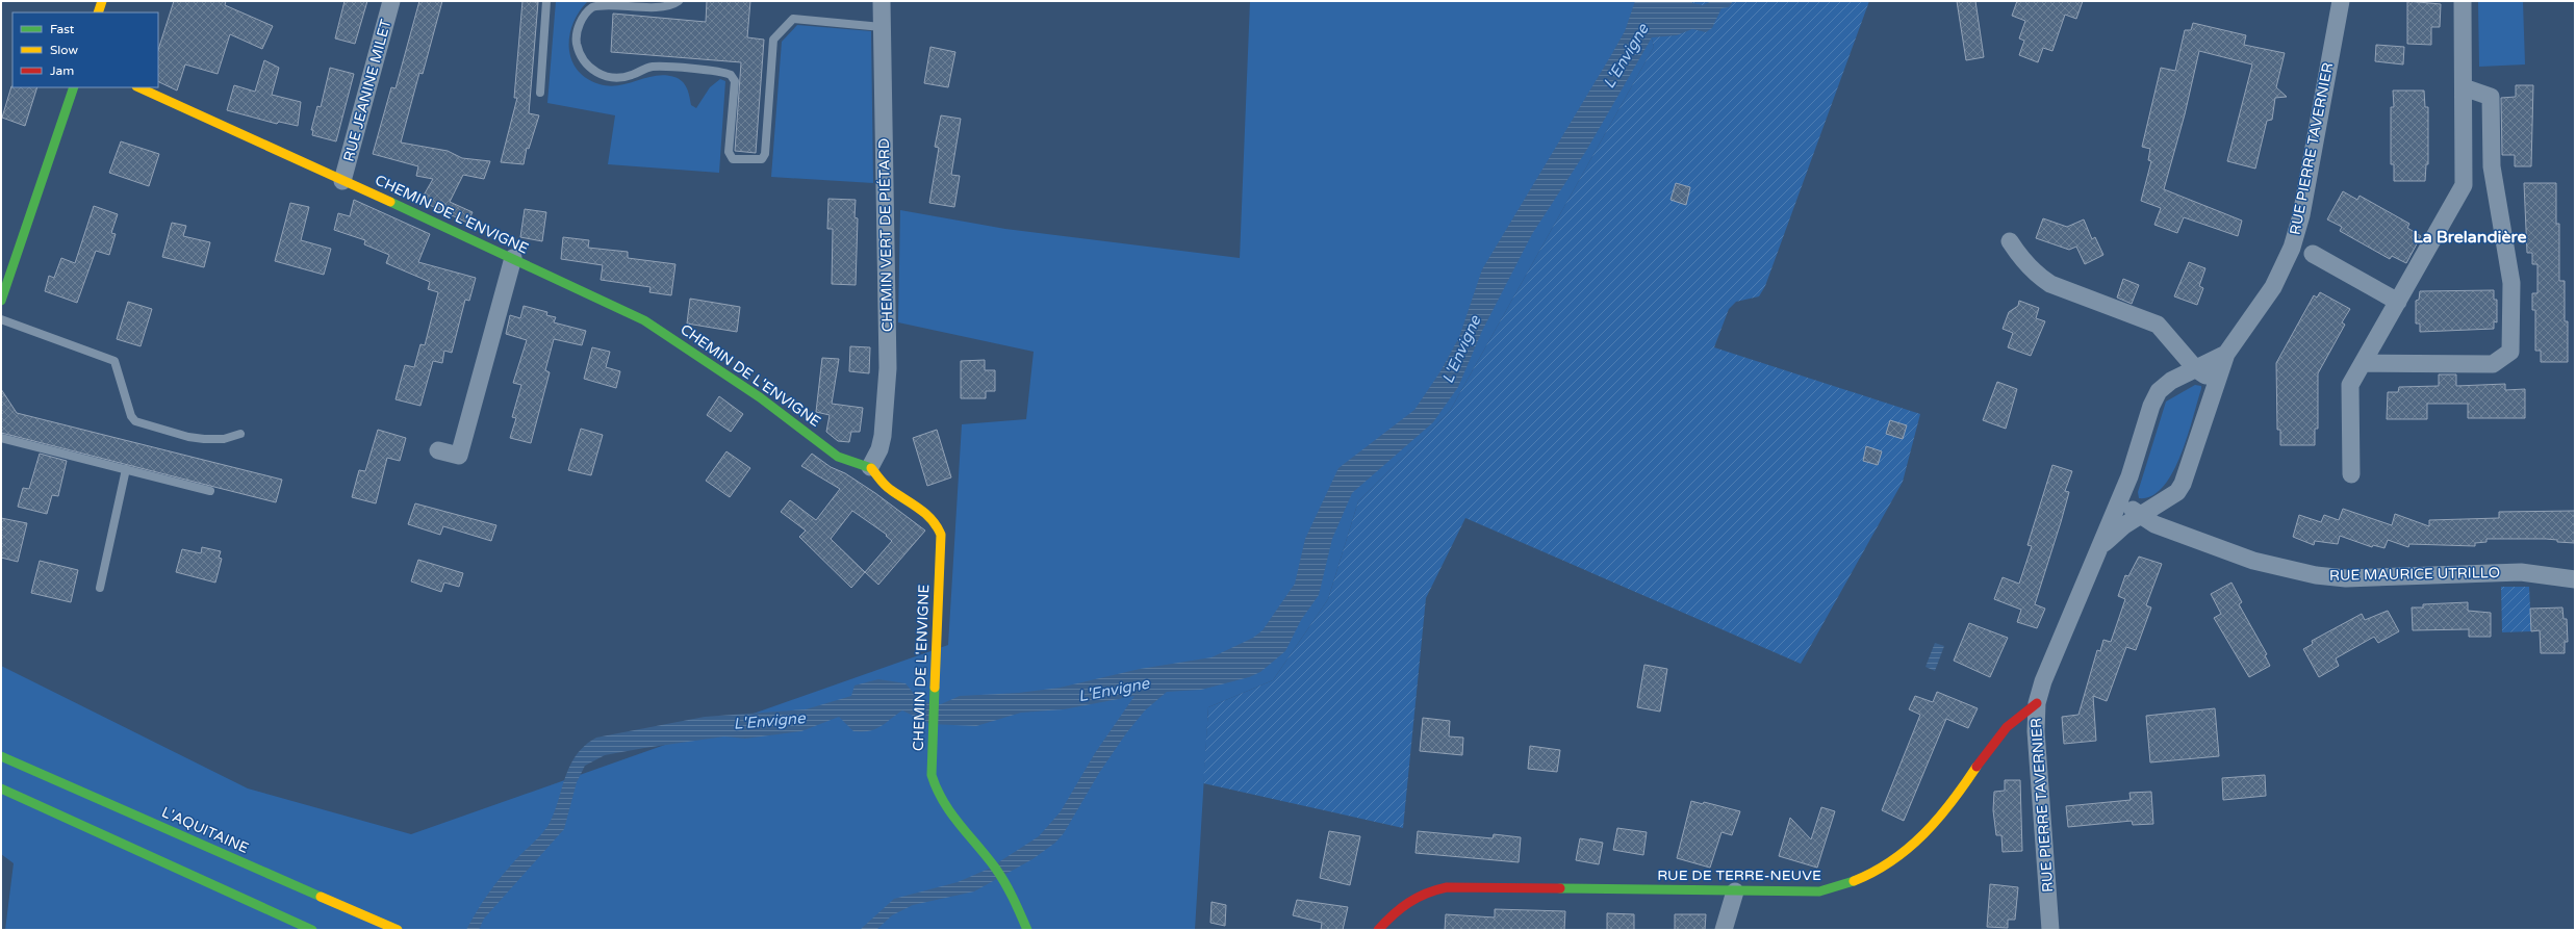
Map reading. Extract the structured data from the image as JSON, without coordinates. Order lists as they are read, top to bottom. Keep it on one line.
{"streets":{"main road":["CHEMIN DE L'ENVIGNE","L'AQUITAINE","RUE DE TERRE-NEUVE"],"street":["RUE JEANINE MILET","RUE PIERRE TAVERNIER","CHEMIN VERT DE PIÉTARD","RUE MAURICE UTRILLO"]},"crossings":[["RUE JEANINE MILET","CHEMIN DE L'ENVIGNE"],["RUE PIERRE TAVERNIER","RUE MAURICE UTRILLO"],["RUE PIERRE TAVERNIER","RUE DE TERRE-NEUVE"],["CHEMIN DE L'ENVIGNE","CHEMIN VERT DE PIÉTARD"]],"districts":["La Brelandière"],"water":["L'Envigne"],"legend":["Fast","Slow","Jam"]}
